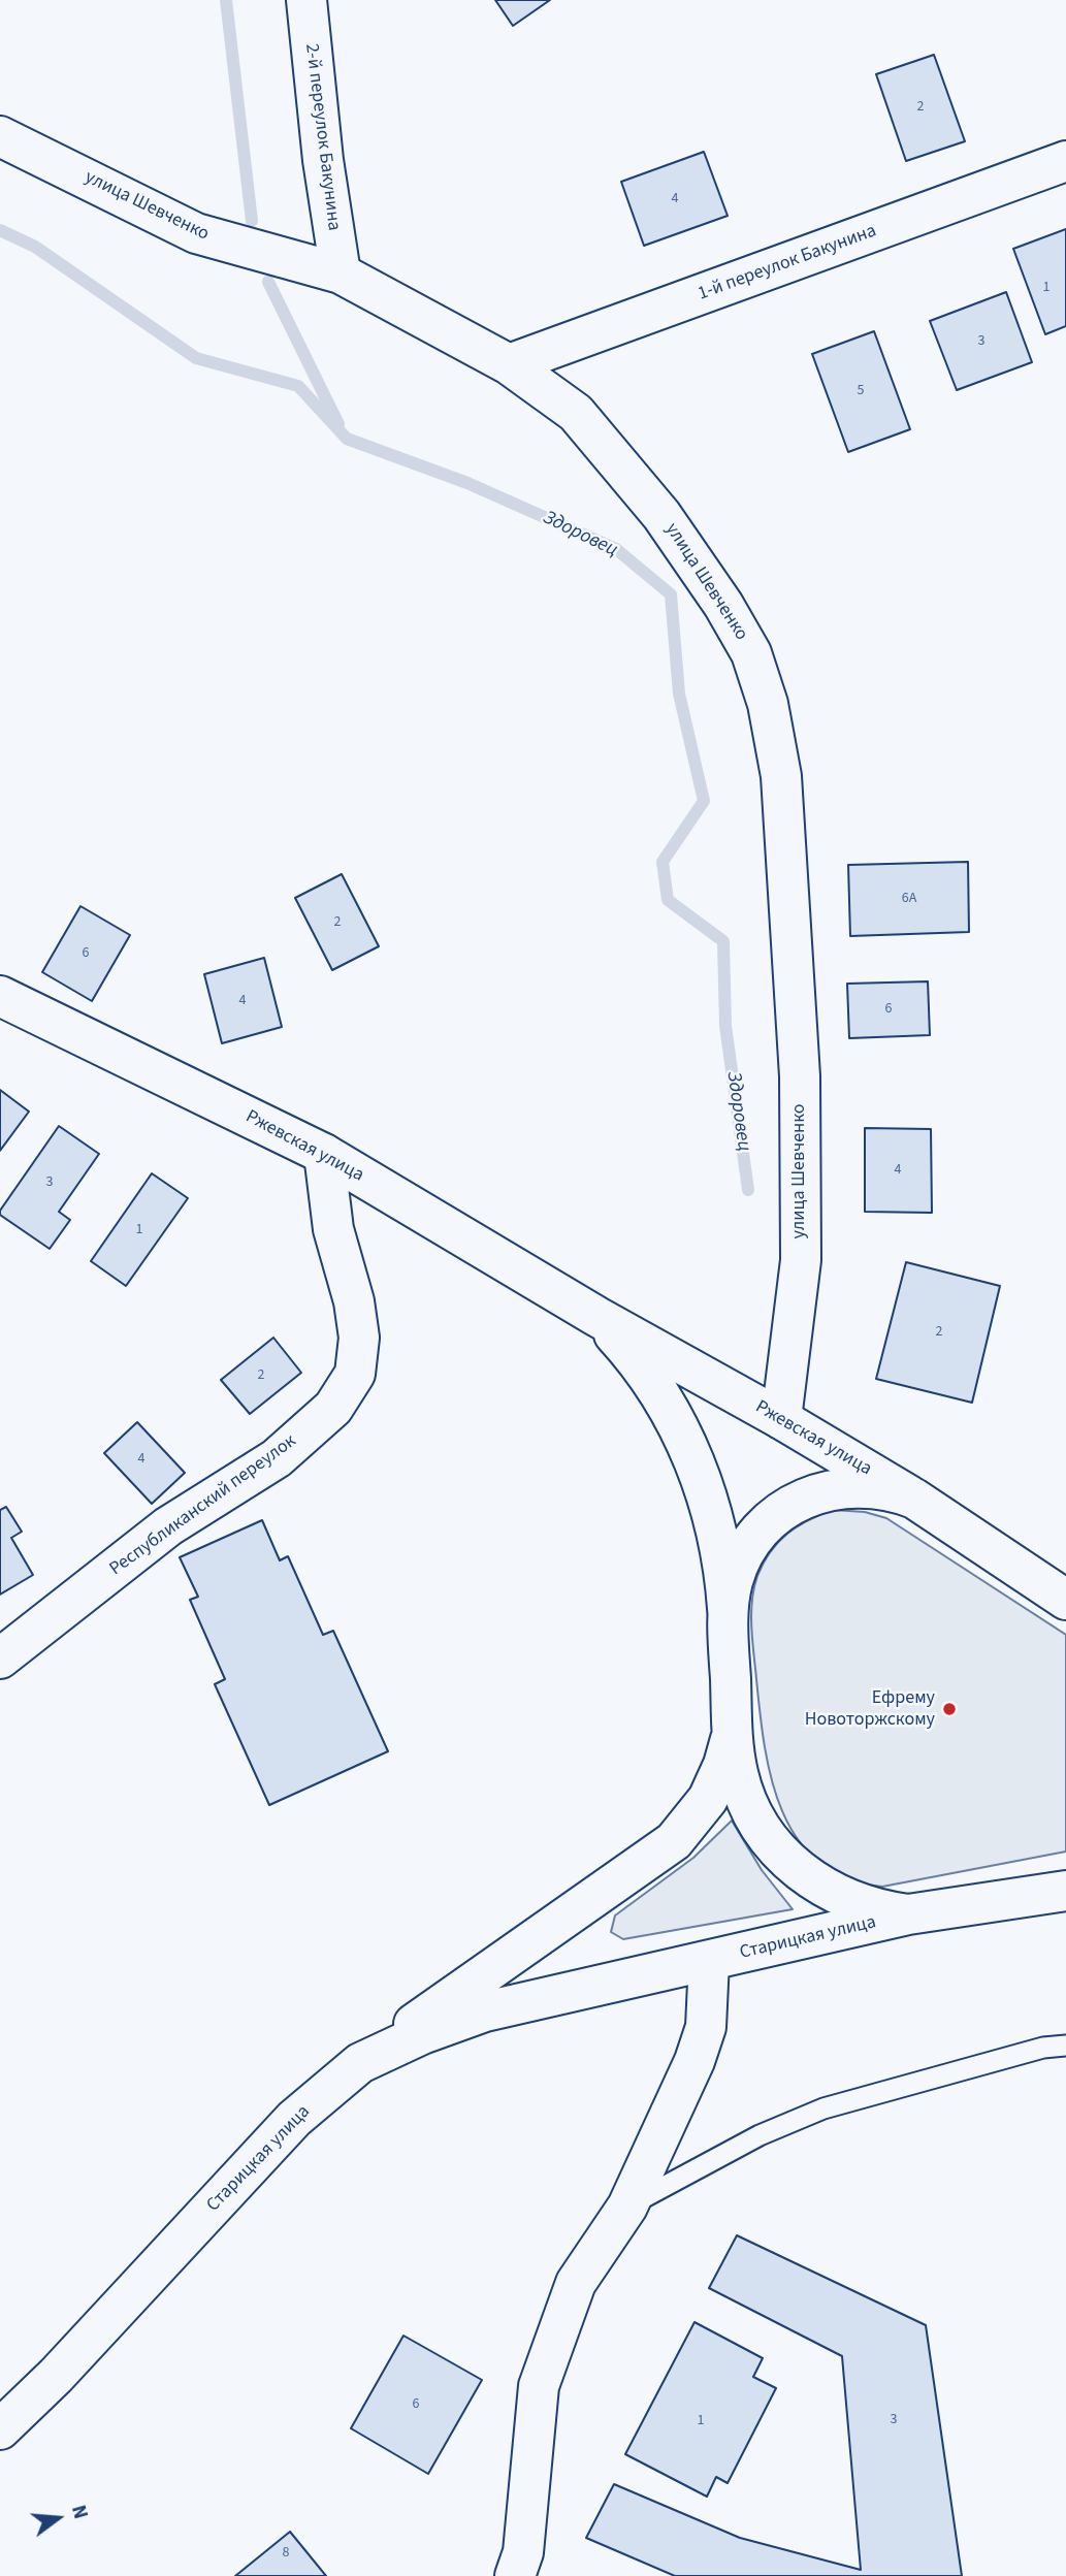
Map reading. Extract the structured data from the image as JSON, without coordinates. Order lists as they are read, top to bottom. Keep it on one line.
{"streets":{"main road":["2-й переулок Бакунина","улица Шевченко","1-й переулок Бакунина","Ржевская улица","Республиканский переулок","Старицкая улица"]},"crossings":[["2-й переулок Бакунина","улица Шевченко"],["улица Шевченко","1-й переулок Бакунина"],["улица Шевченко","Ржевская улица"],["Ржевская улица","Республиканский переулок"]],"water":["Здоровец"],"places":["Ефрему Новоторжскому"],"house_numbers":["2","4","1","3","5","6А","2","6","4","6","4","3","1","2","2","4","6","3","1","8"],"north":"right"}
